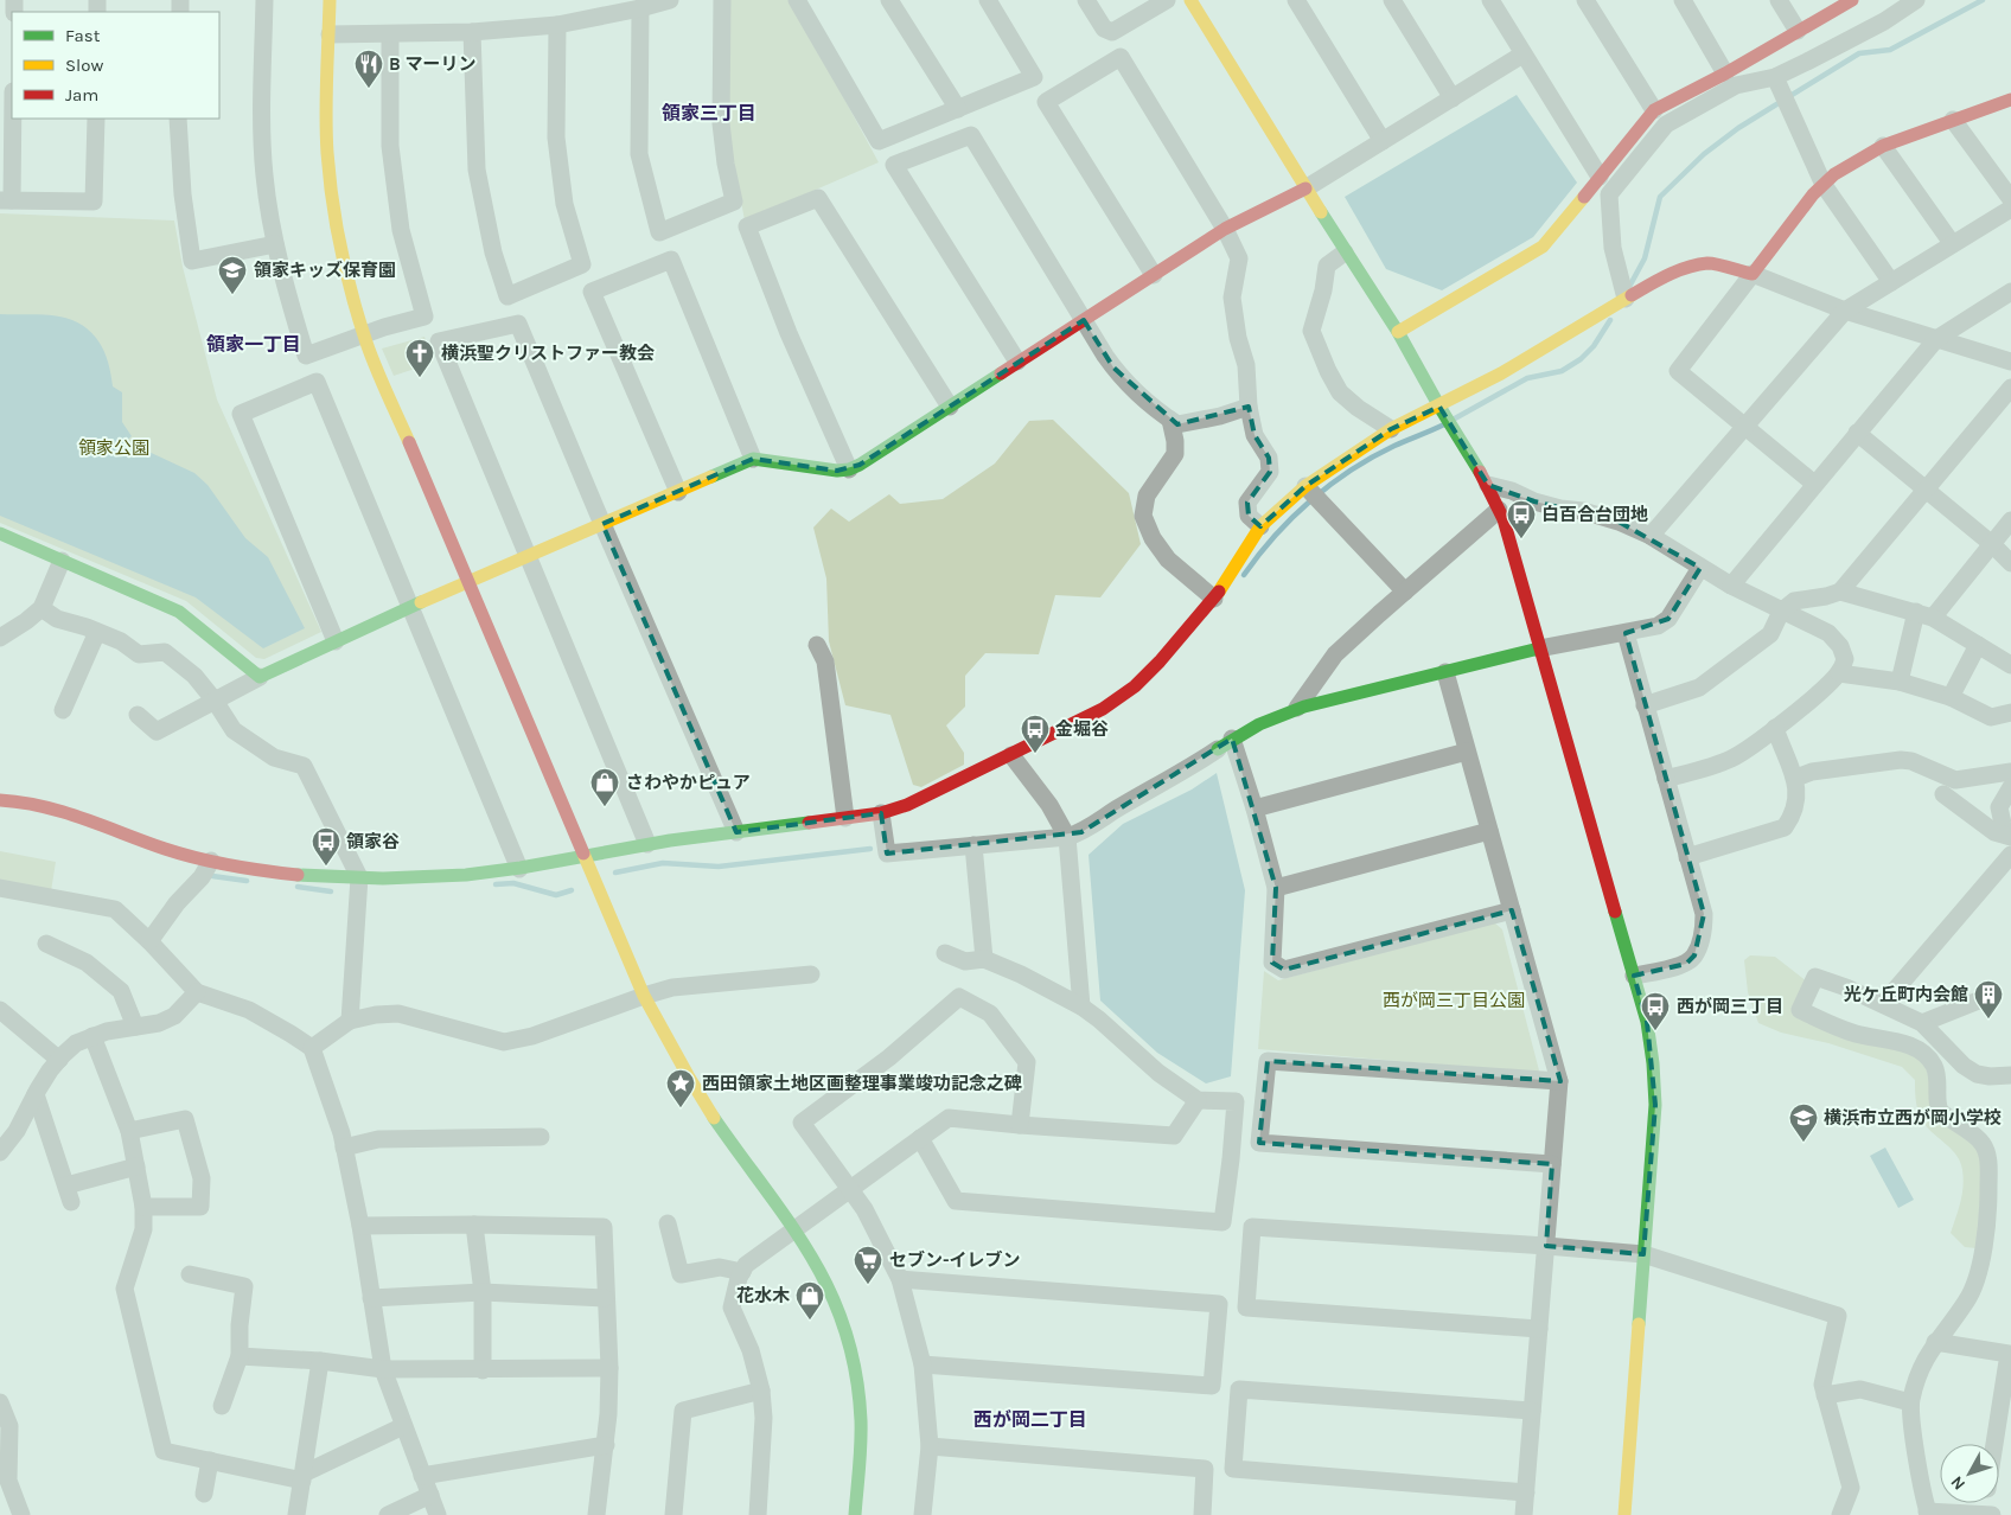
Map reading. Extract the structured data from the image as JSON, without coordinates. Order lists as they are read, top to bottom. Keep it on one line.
{"districts":["領家三丁目","領家一丁目","西が岡二丁目"],"parks":["領家公園","西が岡三丁目公園"],"places":{"restaurant":["B マーリン"],"school or university":["領家キッズ保育園","横浜市立西が岡小学校"],"church":["横浜聖クリストファー教会"],"bus stop":["白百合台団地","金堀谷","領家谷","西が岡三丁目"],"shop":["さわやかピュア","花水木"],"building":["光ケ丘町内会館"],"place":["西田領家土地区画整理事業竣功記念之碑"],"supermarket":["セブン-イレブン"]},"legend":["Fast","Slow","Jam"],"north":"bottom left"}
